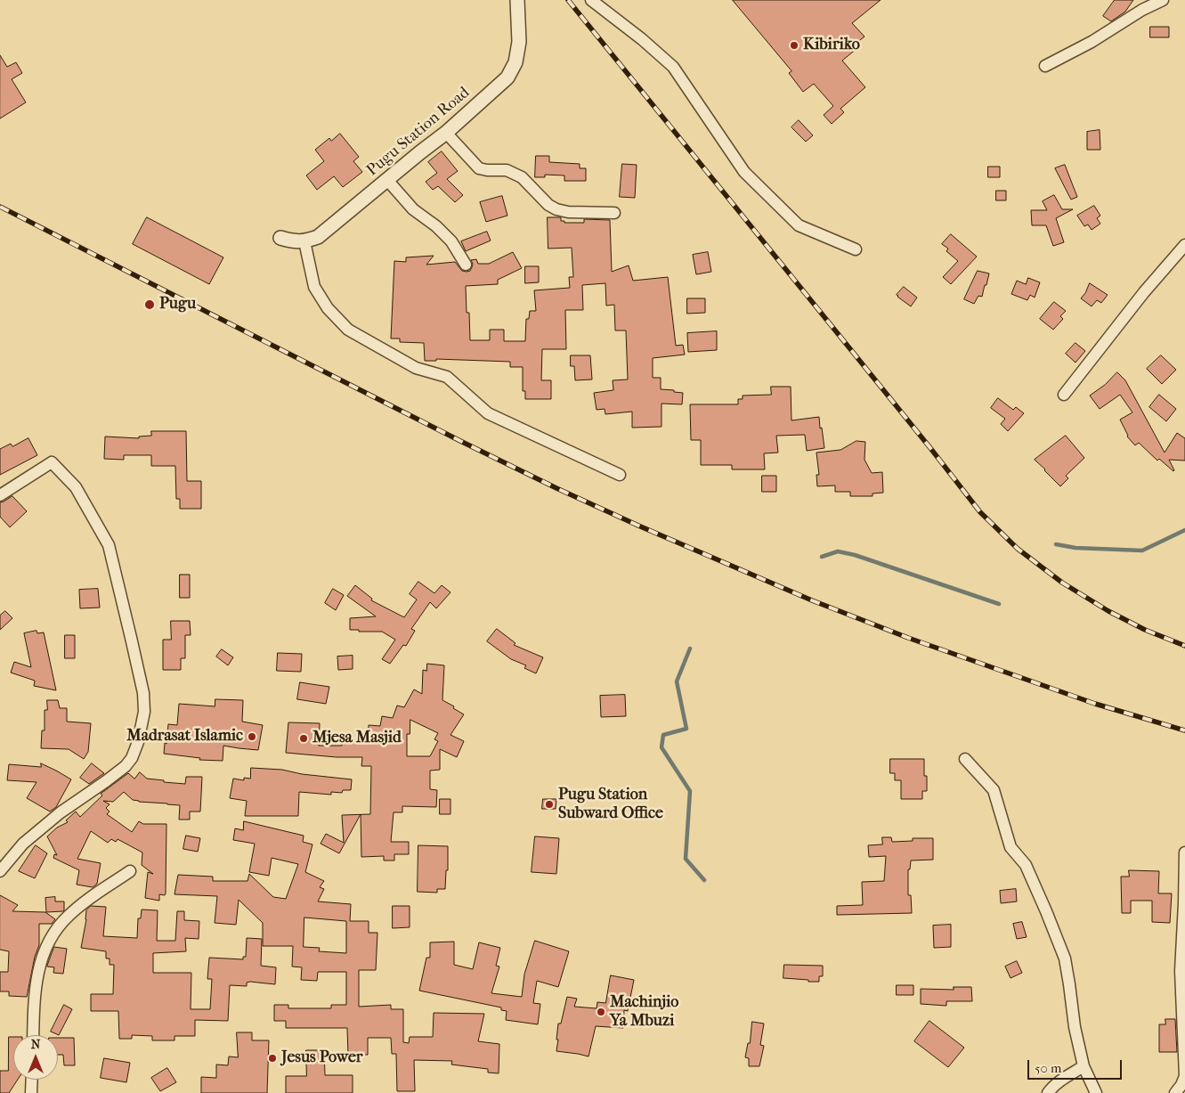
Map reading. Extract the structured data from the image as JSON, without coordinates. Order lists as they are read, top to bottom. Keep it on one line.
{"streets":{"street":["Pugu Station Road"]},"places":["Kibiriko","Pugu","Madrasat Islamic","Mjesa Masjid","Pugu Station Subward Office","Machinjio Ya Mbuzi","Jesus Power"],"scale_bar":"50 m","north":"top"}
